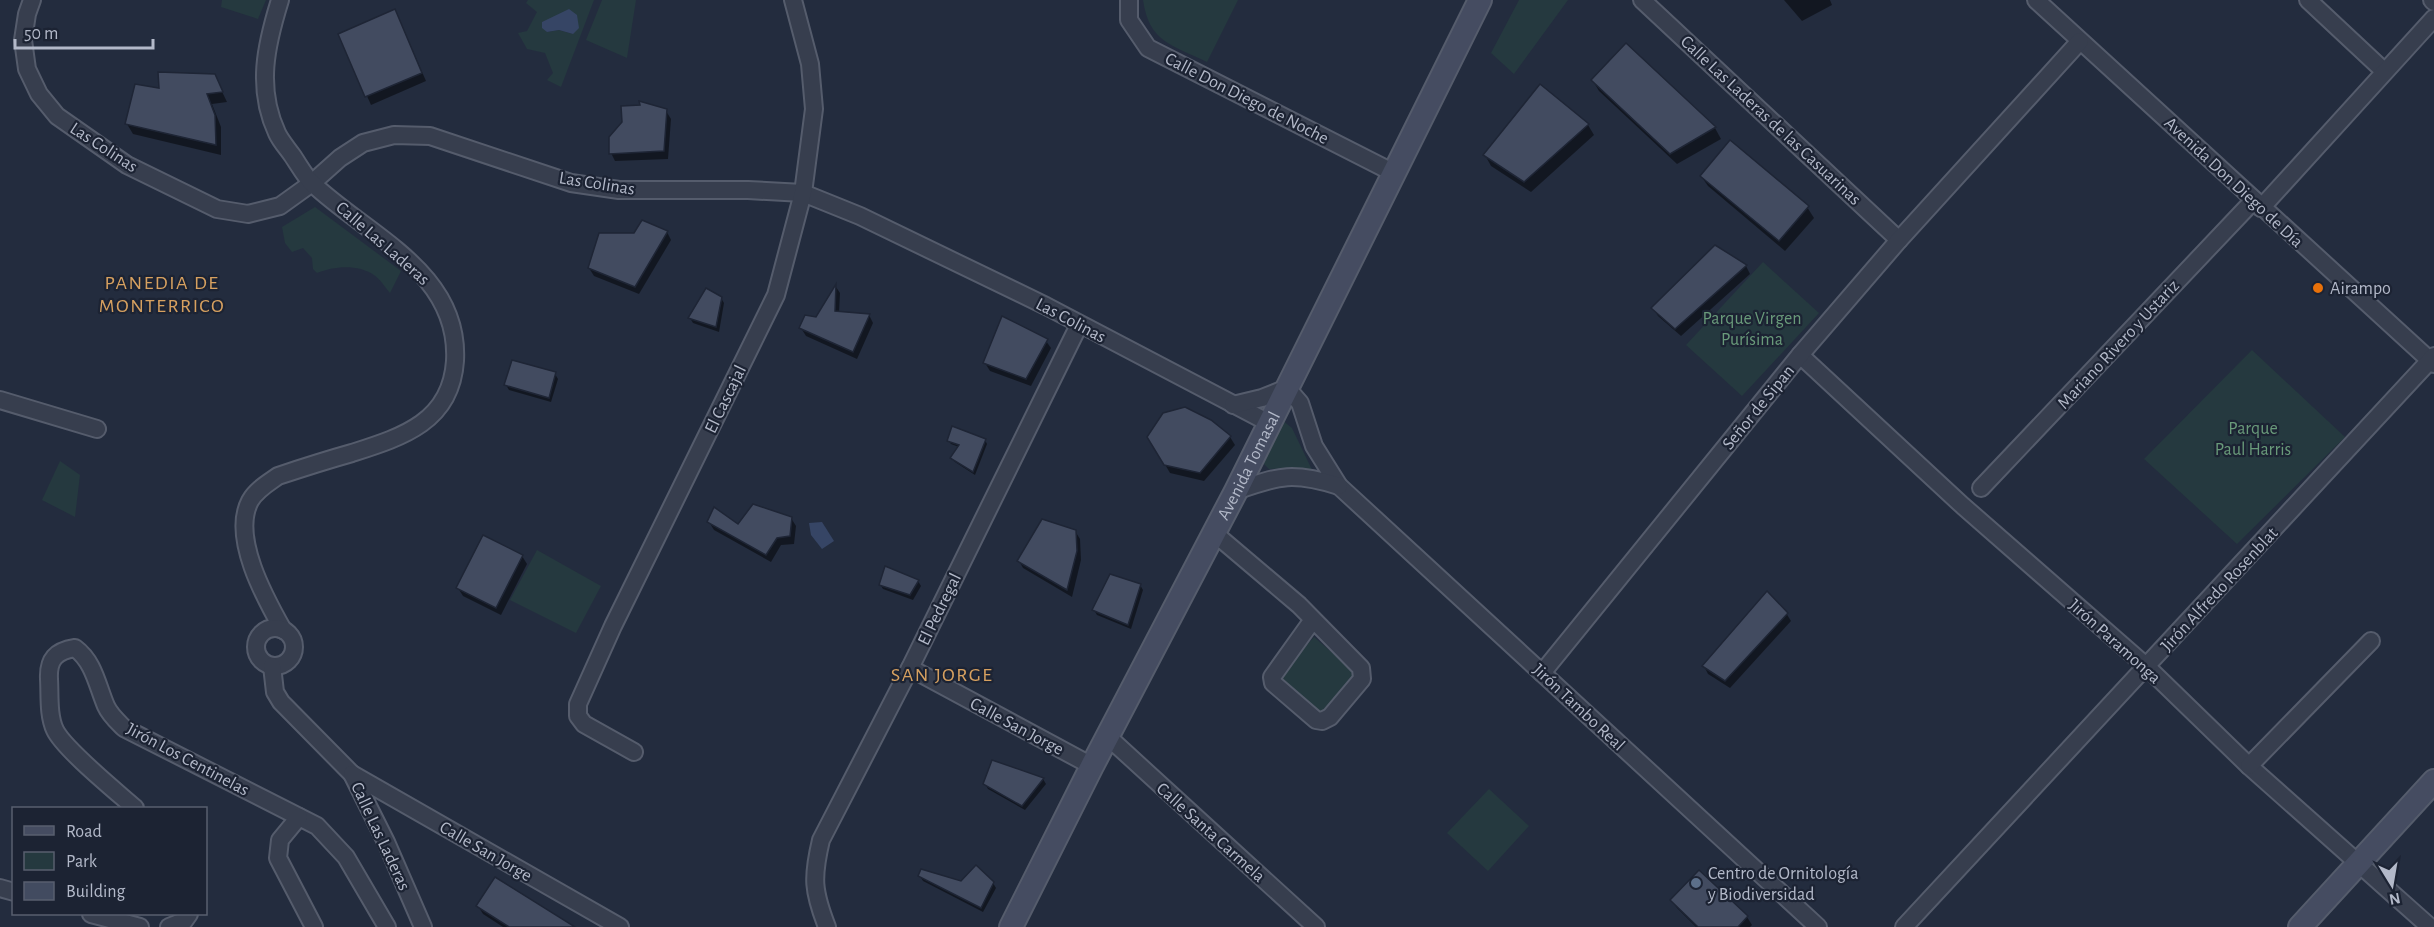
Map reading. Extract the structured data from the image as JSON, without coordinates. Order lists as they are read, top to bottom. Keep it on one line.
{"streets":{"street":["Calle Don Diego de Noche","Calle Las Laderas de las Casuarinas","Las Colinas","Avenida Don Diego de Día","Calle Las Laderas","Mariano Rivero y Ustariz","El Cascajal","Señor de Sipan","Avenida Tomasal","Jirón Alfredo Rosenblat","El Pedregal","Jirón Paramonga","Jirón Tambo Real","Calle San Jorge","Jirón Los Centinelas","Calle Santa Carmela"]},"crossings":[["Calle Don Diego de Noche","Avenida Tomasal"],["Calle Las Laderas de las Casuarinas","Señor de Sipan"],["Las Colinas","Calle Las Laderas"],["Las Colinas","El Cascajal"],["Las Colinas","Avenida Tomasal"],["Las Colinas","El Pedregal"],["Avenida Don Diego de Día","Mariano Rivero y Ustariz"],["Avenida Don Diego de Día","Señor de Sipan"],["Avenida Don Diego de Día","Jirón Alfredo Rosenblat"],["Calle Las Laderas","Calle San Jorge"],["Señor de Sipan","Jirón Paramonga"],["Señor de Sipan","Jirón Tambo Real"],["Avenida Tomasal","Jirón Tambo Real"],["Avenida Tomasal","Calle San Jorge"],["Avenida Tomasal","Calle Santa Carmela"],["Jirón Alfredo Rosenblat","Jirón Paramonga"],["El Pedregal","Calle San Jorge"]],"districts":["PANEDIA DE MONTERRICO","SAN JORGE"],"parks":["Parque Virgen Purísima","Parque Paul Harris"],"places":["Airampo","Centro de Ornitología y Biodiversidad"],"legend":["Road","Park","Building"],"scale_bar":"50 m","north":"bottom"}
